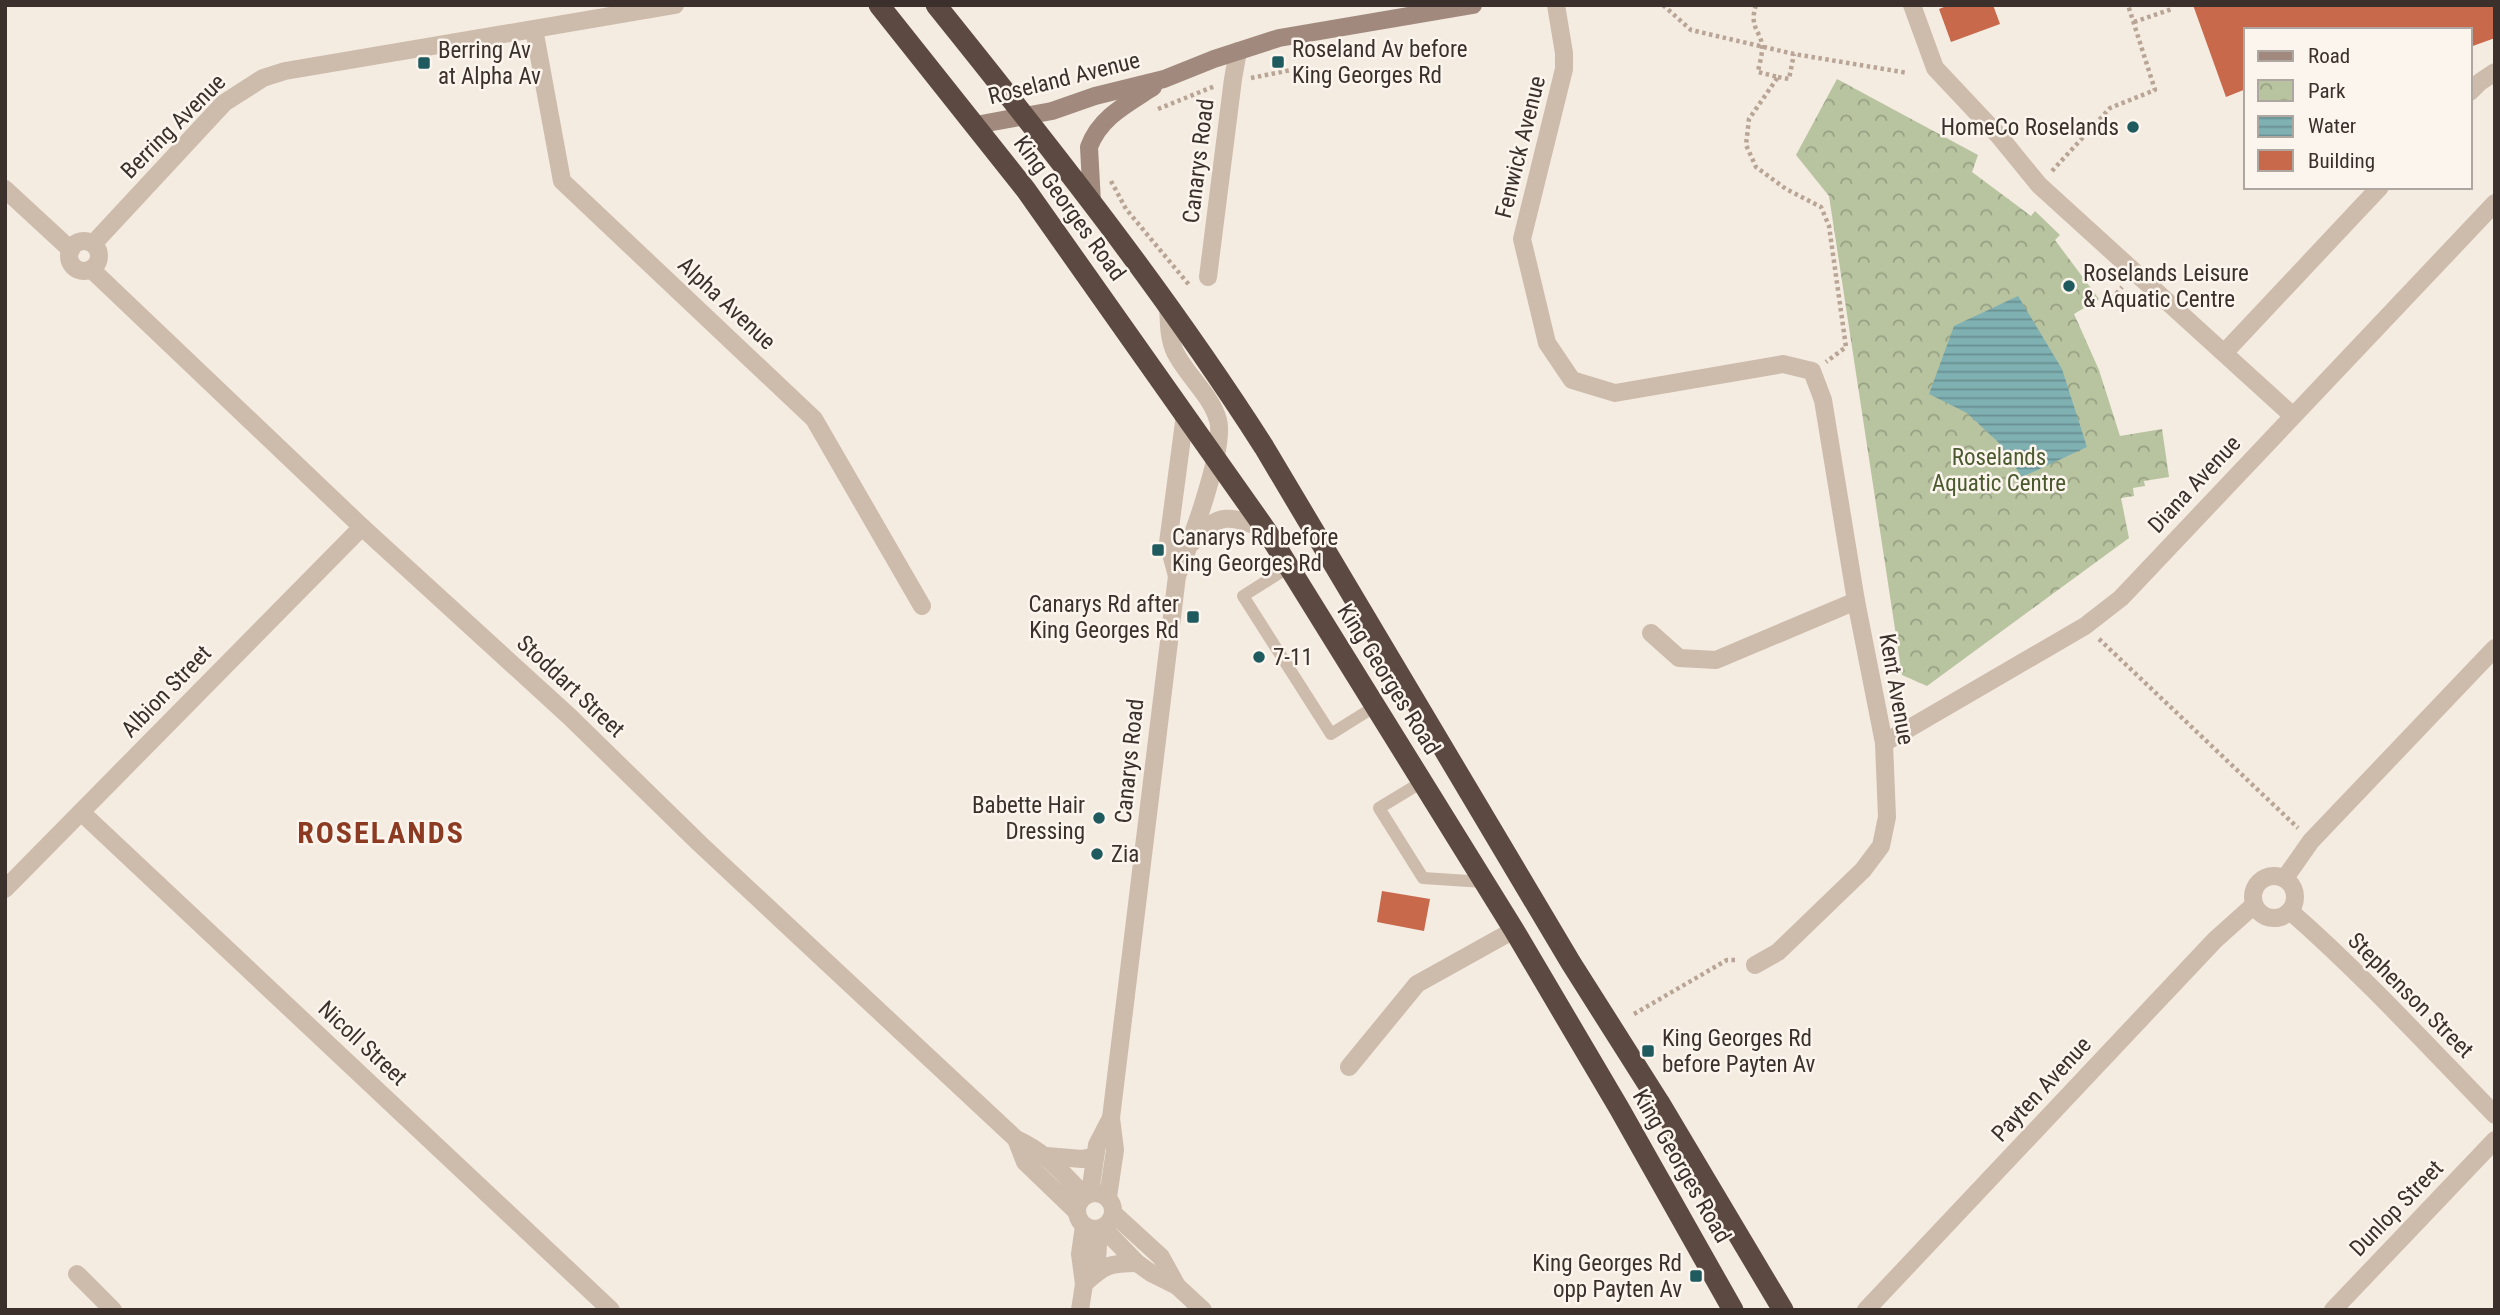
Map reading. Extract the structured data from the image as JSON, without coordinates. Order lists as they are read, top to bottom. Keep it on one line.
{"streets":{"highway":["King Georges Road"],"street":["Roseland Avenue","Berring Avenue","Fenwick Avenue","Canarys Road","Alpha Avenue","Diana Avenue","Stoddart Street","Kent Avenue","Albion Street","Stephenson Street","Nicoll Street","Payten Avenue","Dunlop Street"]},"crossings":[["Roseland Avenue","Canarys Road"],["Roseland Avenue","King Georges Road"],["Berring Avenue","Alpha Avenue"],["Berring Avenue","Stoddart Street"],["Fenwick Avenue","Kent Avenue"],["Canarys Road","King Georges Road"],["Canarys Road","Stoddart Street"],["Diana Avenue","Kent Avenue"],["Stoddart Street","Albion Street"],["Albion Street","Nicoll Street"],["Stephenson Street","Payten Avenue"]],"districts":["ROSELANDS"],"parks":["Roselands Aquatic Centre"],"places":{"transit":["Roseland Av before King Georges Rd","Berring Av at Alpha Av","Canarys Rd before King Georges Rd","Canarys Rd after King Georges Rd","King Georges Rd before Payten Av","King Georges Rd opp Payten Av"],"other":["HomeCo Roselands","Roselands Leisure & Aquatic Centre","7-11","Babette Hair Dressing","Zia"]},"legend":["Road","Park","Water","Building"]}
